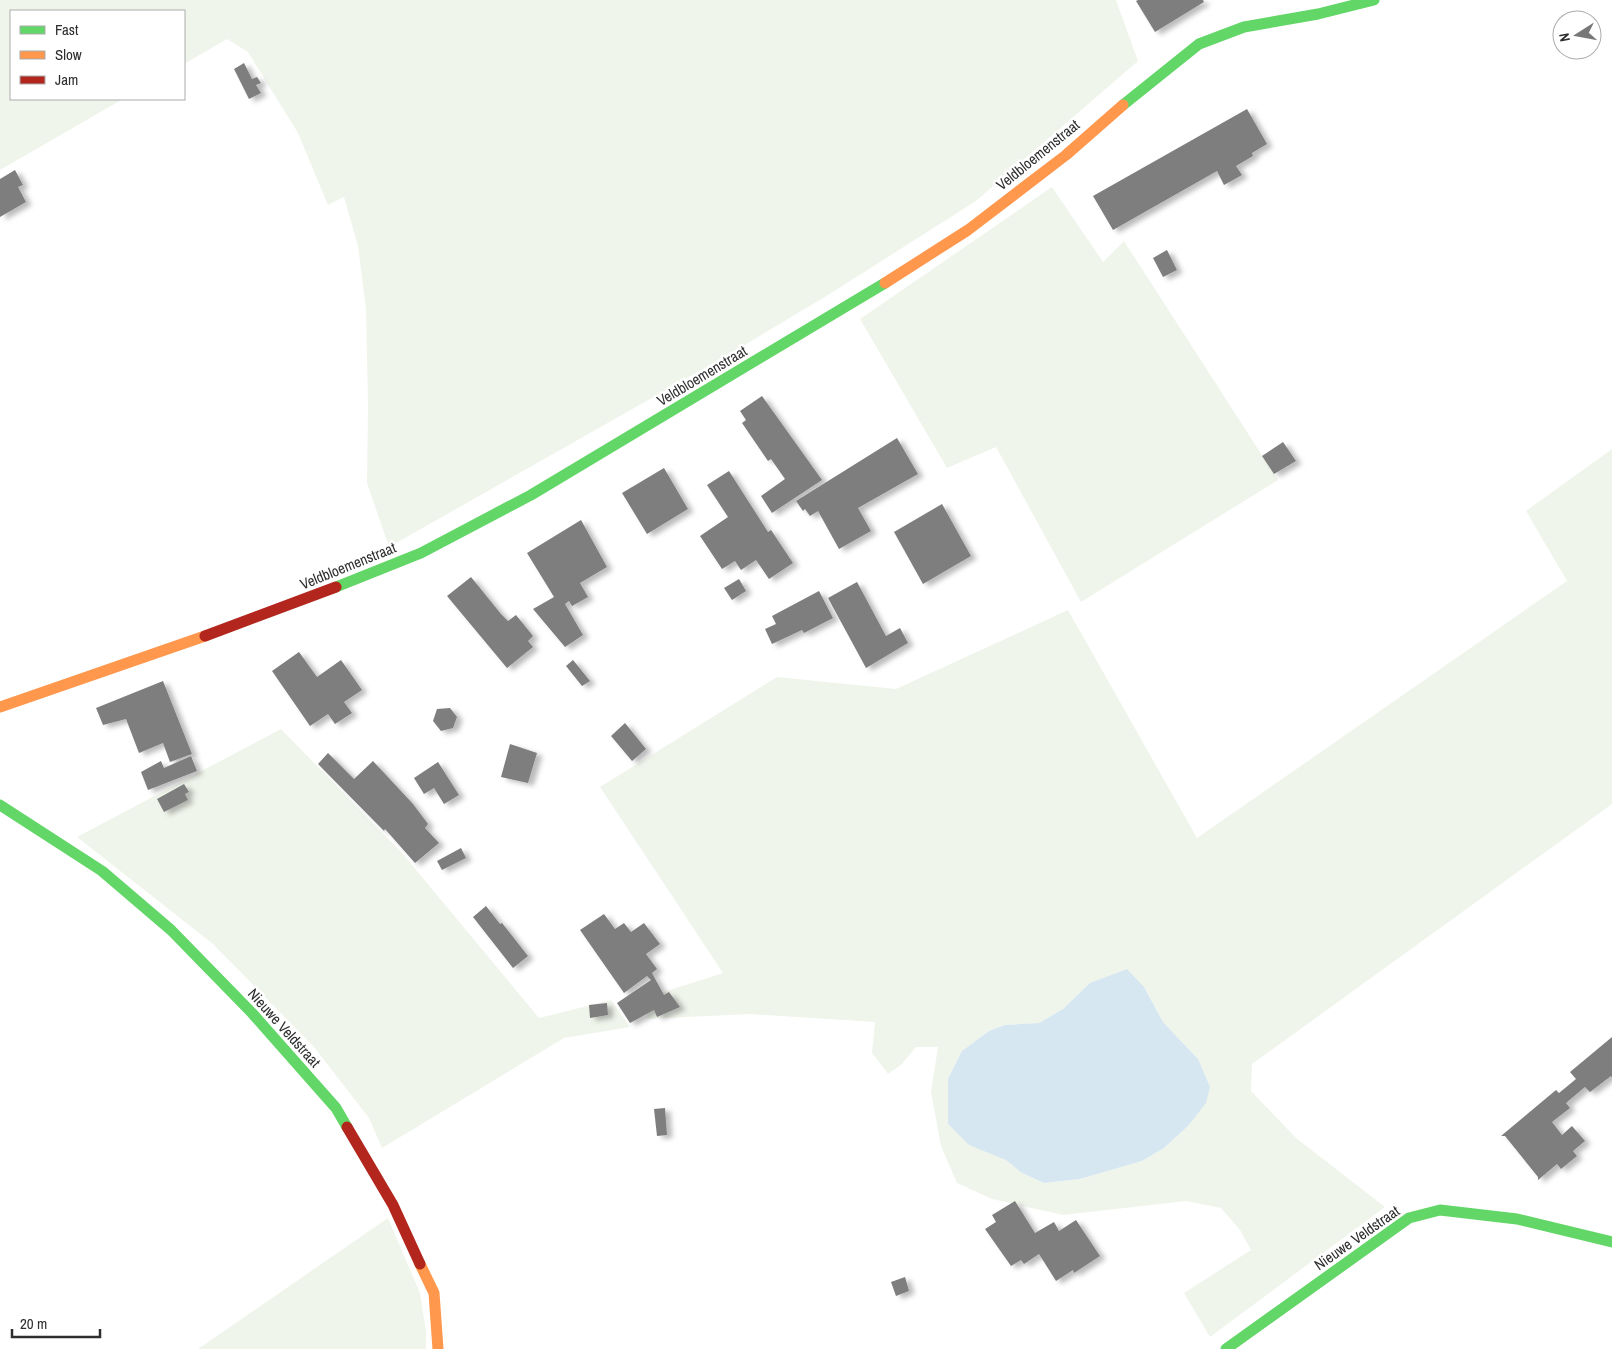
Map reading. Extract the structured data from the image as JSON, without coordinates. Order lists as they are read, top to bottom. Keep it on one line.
{"streets":{"street":["Veldbloemenstraat","Nieuwe Veldstraat"]},"legend":["Fast","Slow","Jam"],"scale_bar":"20 m","north":"left"}
